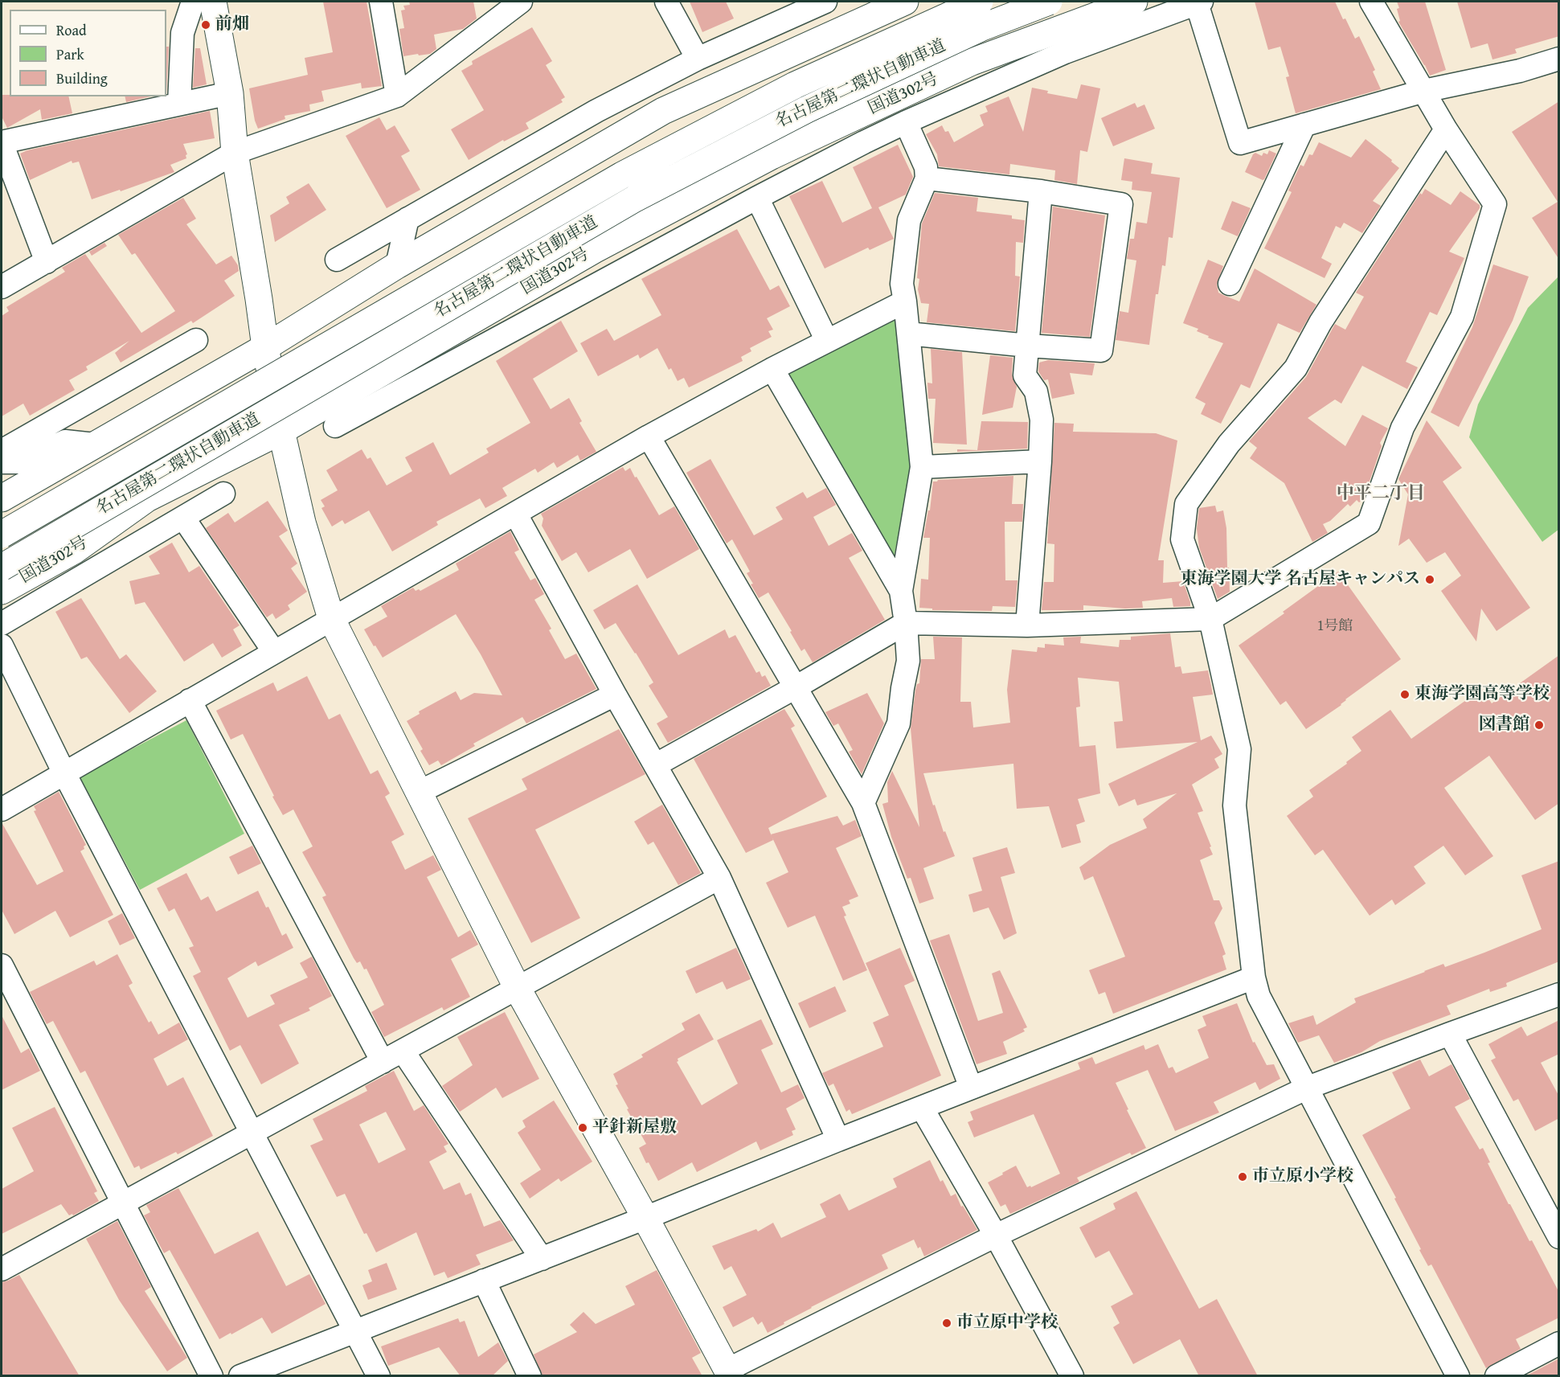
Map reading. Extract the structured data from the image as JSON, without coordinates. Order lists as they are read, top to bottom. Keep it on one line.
{"streets":{"main road":["名古屋第二環状自動車道","国道302号"]},"districts":["中平二丁目"],"places":["前畑","東海学園大学 名古屋キャンパス","東海学園高等学校","図書館","平針新屋敷","市立原小学校","市立原中学校"],"house_numbers":["1号館"],"legend":["Road","Park","Building"]}
